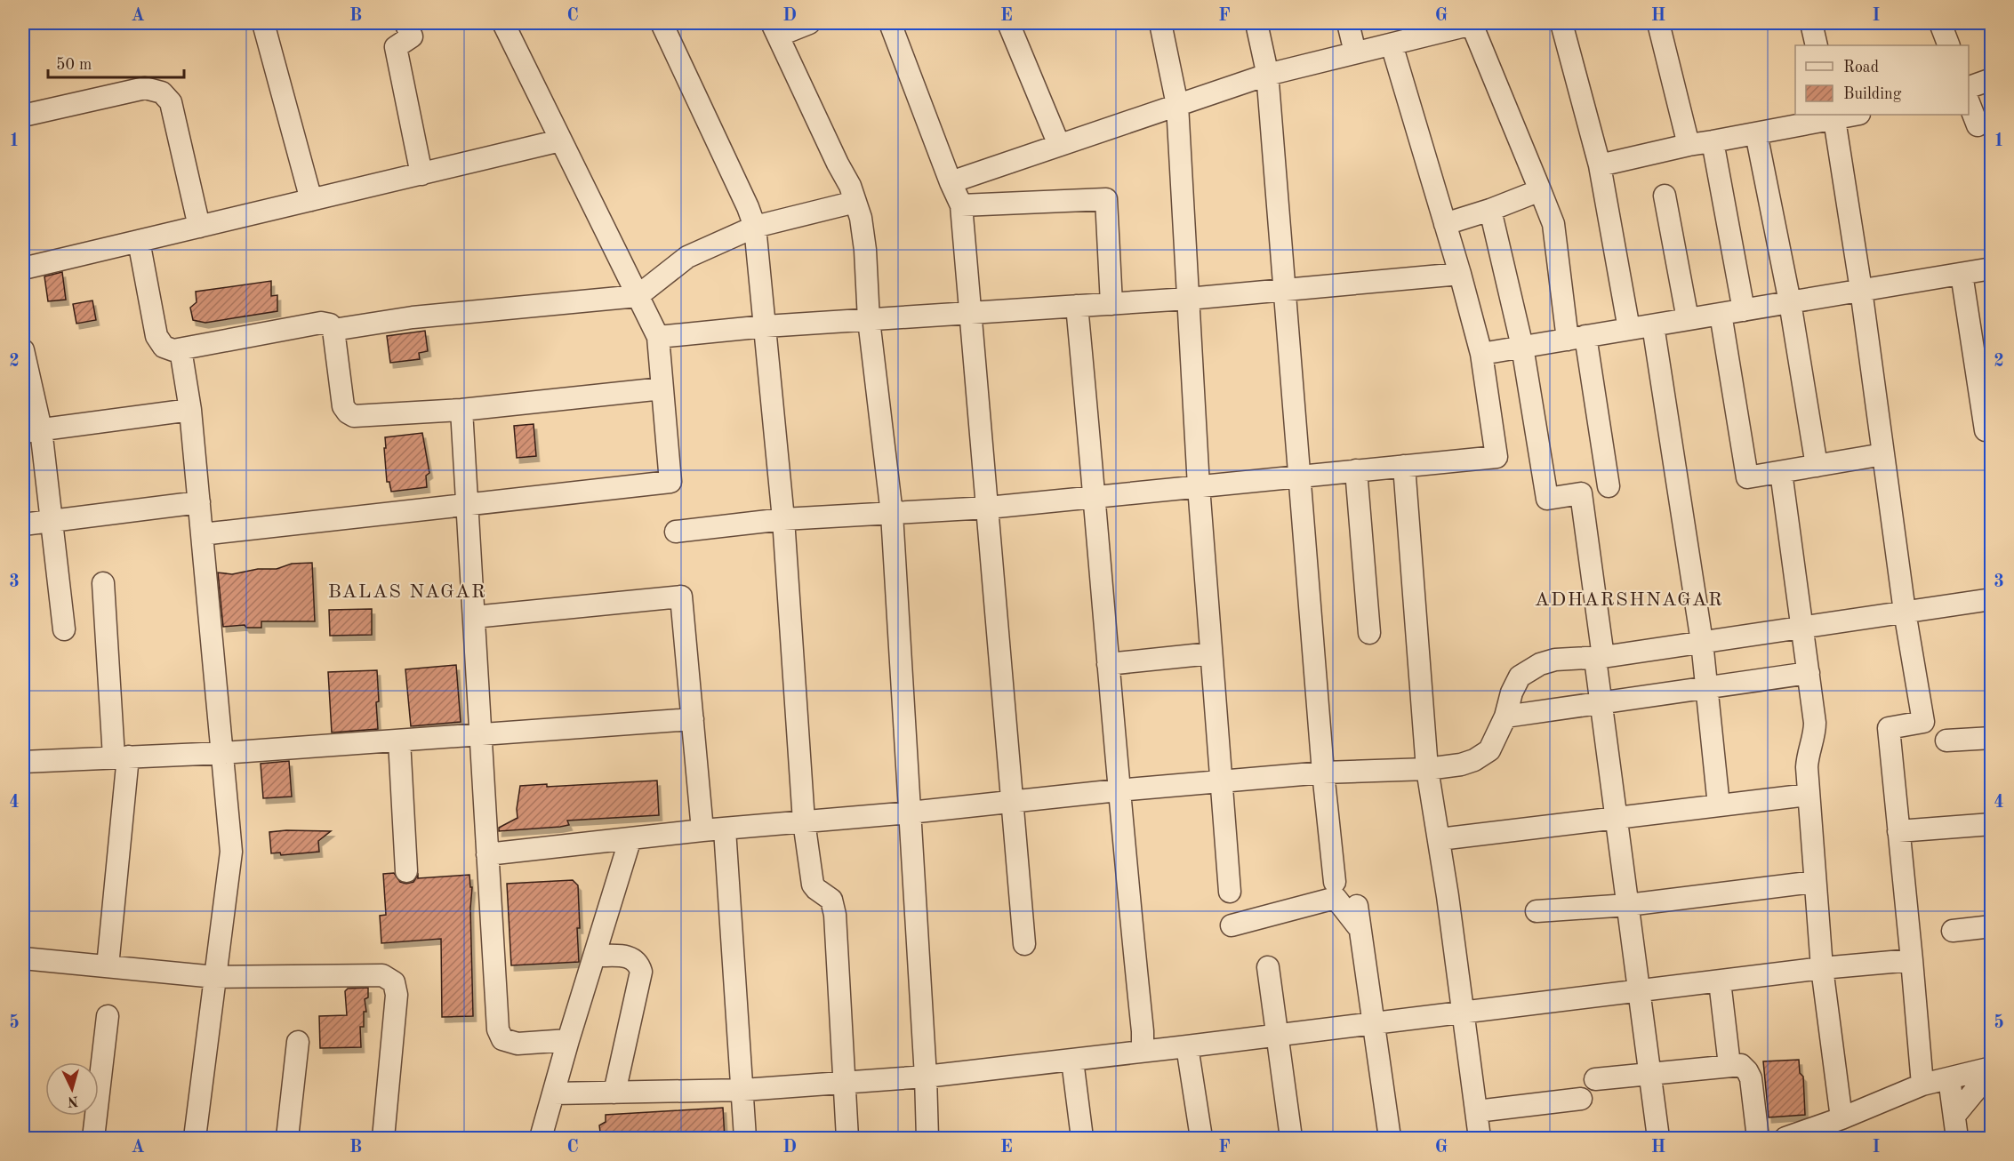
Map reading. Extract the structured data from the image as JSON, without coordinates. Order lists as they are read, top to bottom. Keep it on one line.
{"districts":["BALAS NAGAR","ADHARSHNAGAR"],"legend":["Road","Building"],"scale_bar":"50 m","north":"bottom","grid":{"columns":["A","B","C","D","E","F","G","H","I"],"rows":["1","2","3","4","5"]}}
